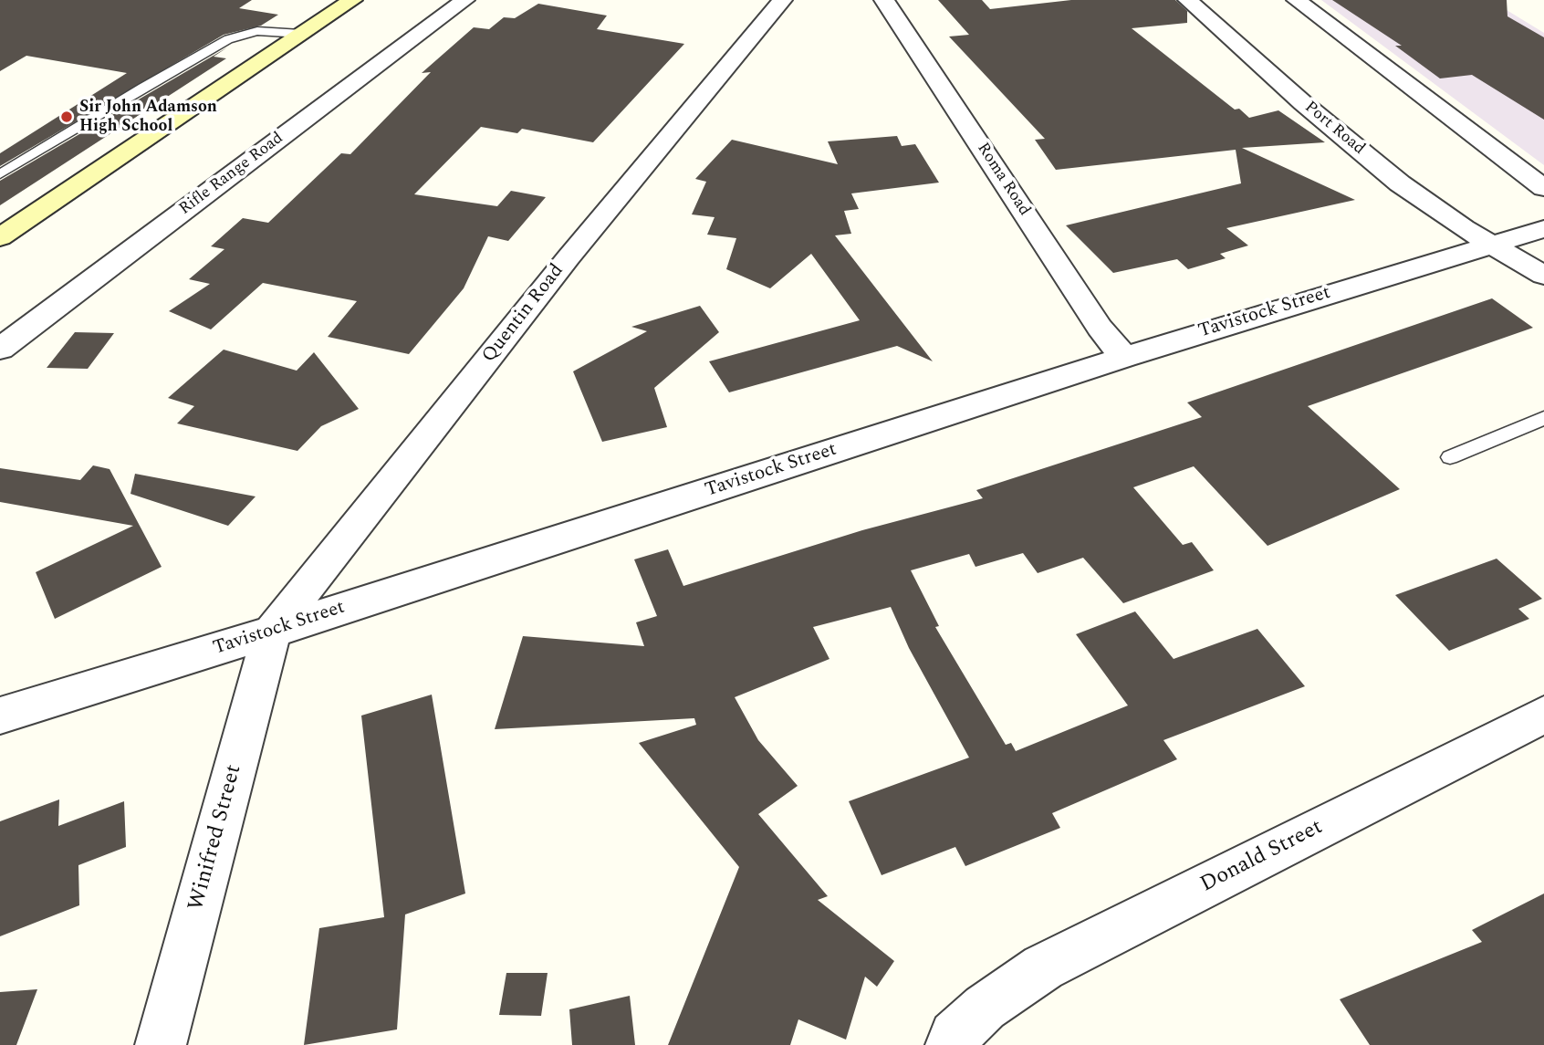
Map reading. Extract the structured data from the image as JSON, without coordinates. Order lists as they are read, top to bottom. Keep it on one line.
{"streets":{"street":["Port Road","Rifle Range Road","Roma Road","Tavistock Street","Quentin Road","Winifred Street","Donald Street"]},"crossings":[["Port Road","Tavistock Street"],["Roma Road","Tavistock Street"],["Tavistock Street","Quentin Road"],["Tavistock Street","Winifred Street"],["Quentin Road","Winifred Street"]],"places":["Sir John Adamson High School"]}
